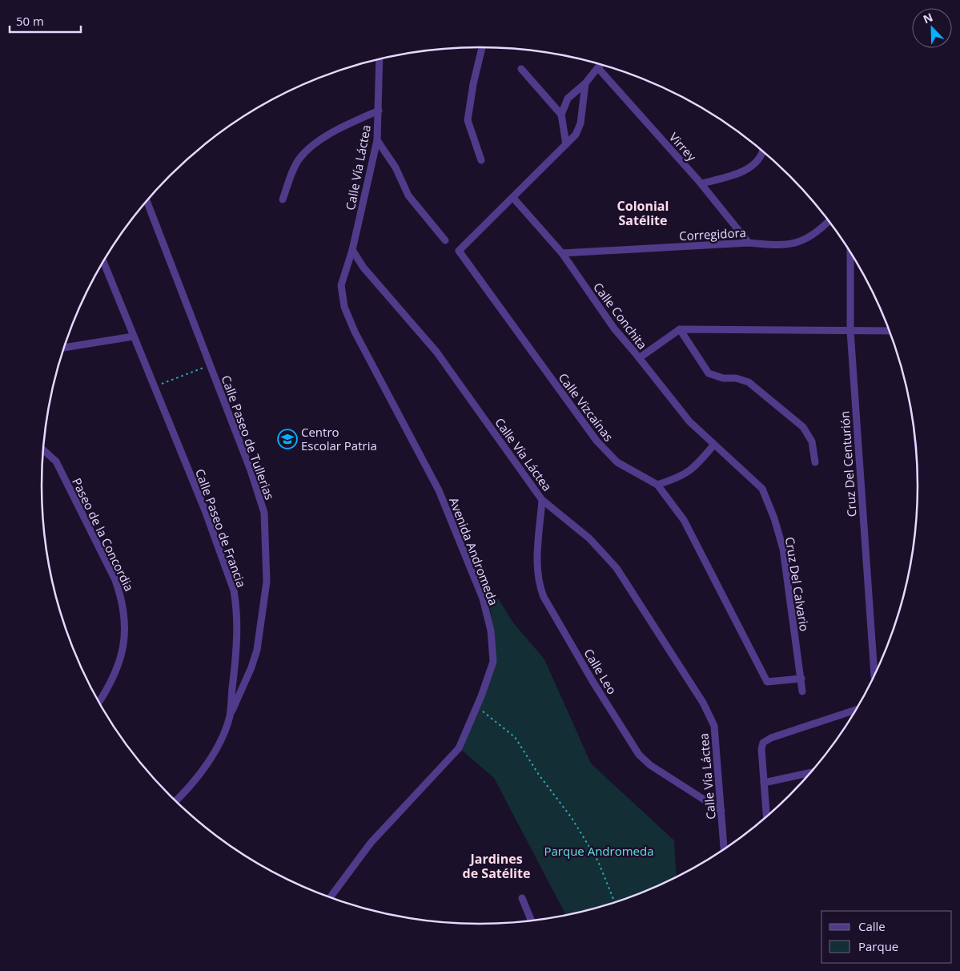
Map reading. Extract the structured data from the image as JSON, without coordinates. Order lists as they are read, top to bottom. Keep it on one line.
{"streets":{"street":["Virrey","Calle Vía Láctea","Corregidora","Calle Conchita","Calle Vizcaínas","Calle Paseo de Tullerias","Cruz Del Centurión","Calle Paseo de Francia","Paseo de la Concordia","Avenida Andromeda","Cruz Del Calvario","Calle Leo"]},"crossings":[["Virrey","Corregidora"],["Calle Vía Láctea","Avenida Andromeda"],["Calle Vía Láctea","Calle Leo"],["Corregidora","Calle Conchita"],["Calle Conchita","Calle Vizcaínas"],["Calle Conchita","Cruz Del Calvario"],["Calle Vizcaínas","Cruz Del Calvario"],["Calle Paseo de Tullerias","Calle Paseo de Francia"]],"districts":["Colonial Satélite","Jardines de Satélite"],"parks":["Parque Andromeda"],"places":{"school or university":["Centro Escolar Patria"]},"legend":["Calle","Parque"],"scale_bar":"50 m","north":"top left"}
